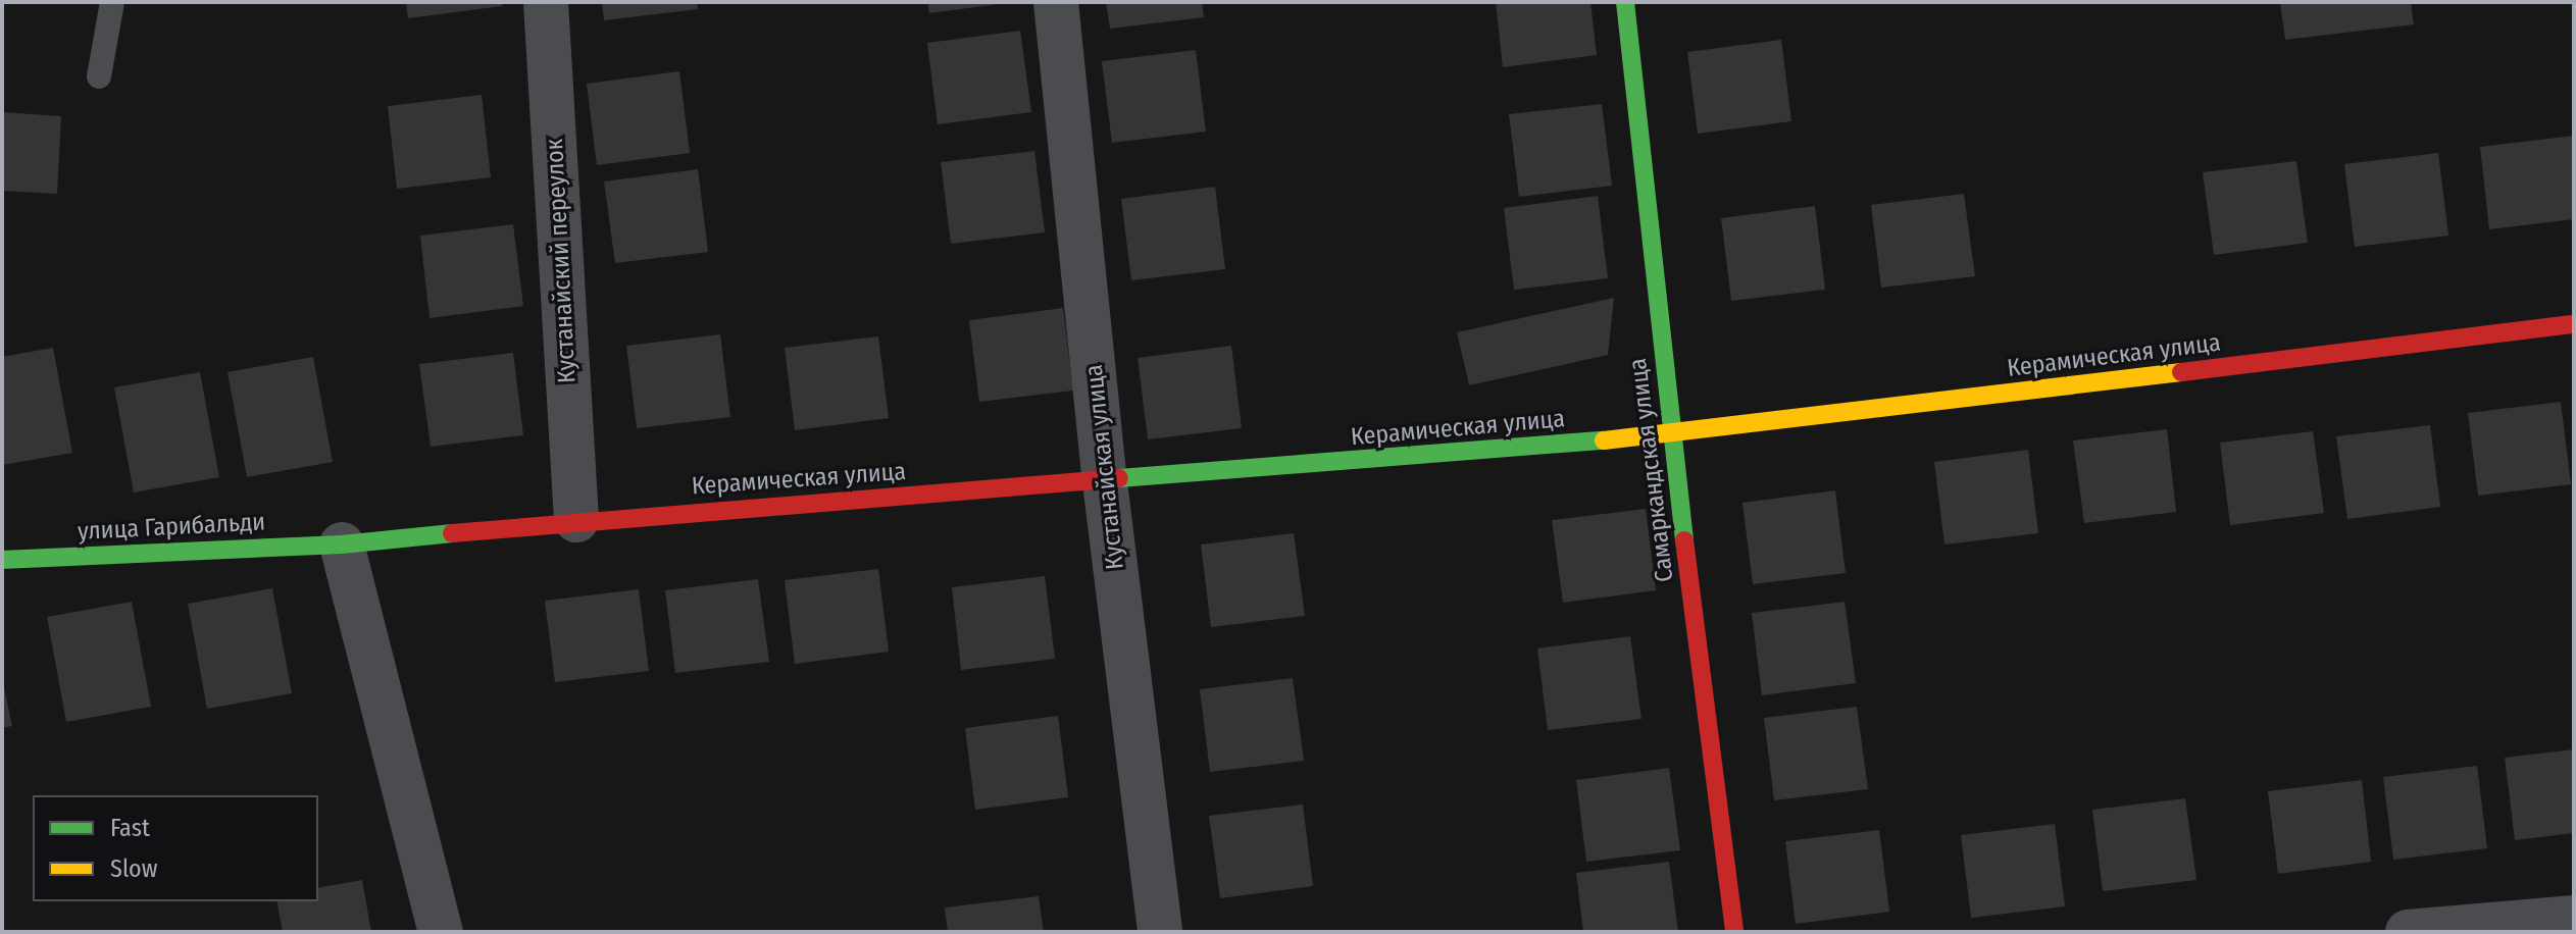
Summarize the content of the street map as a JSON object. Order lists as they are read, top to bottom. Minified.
{"streets":{"street":["Кустанайский переулок","Керамическая улица","Кустанайская улица","Самаркандская улица","улица Гарибальди"]},"crossings":[["Кустанайский переулок","Керамическая улица"],["Керамическая улица","Кустанайская улица"],["Керамическая улица","Самаркандская улица"],["Керамическая улица","улица Гарибальди"]],"legend":["Fast","Slow"]}
